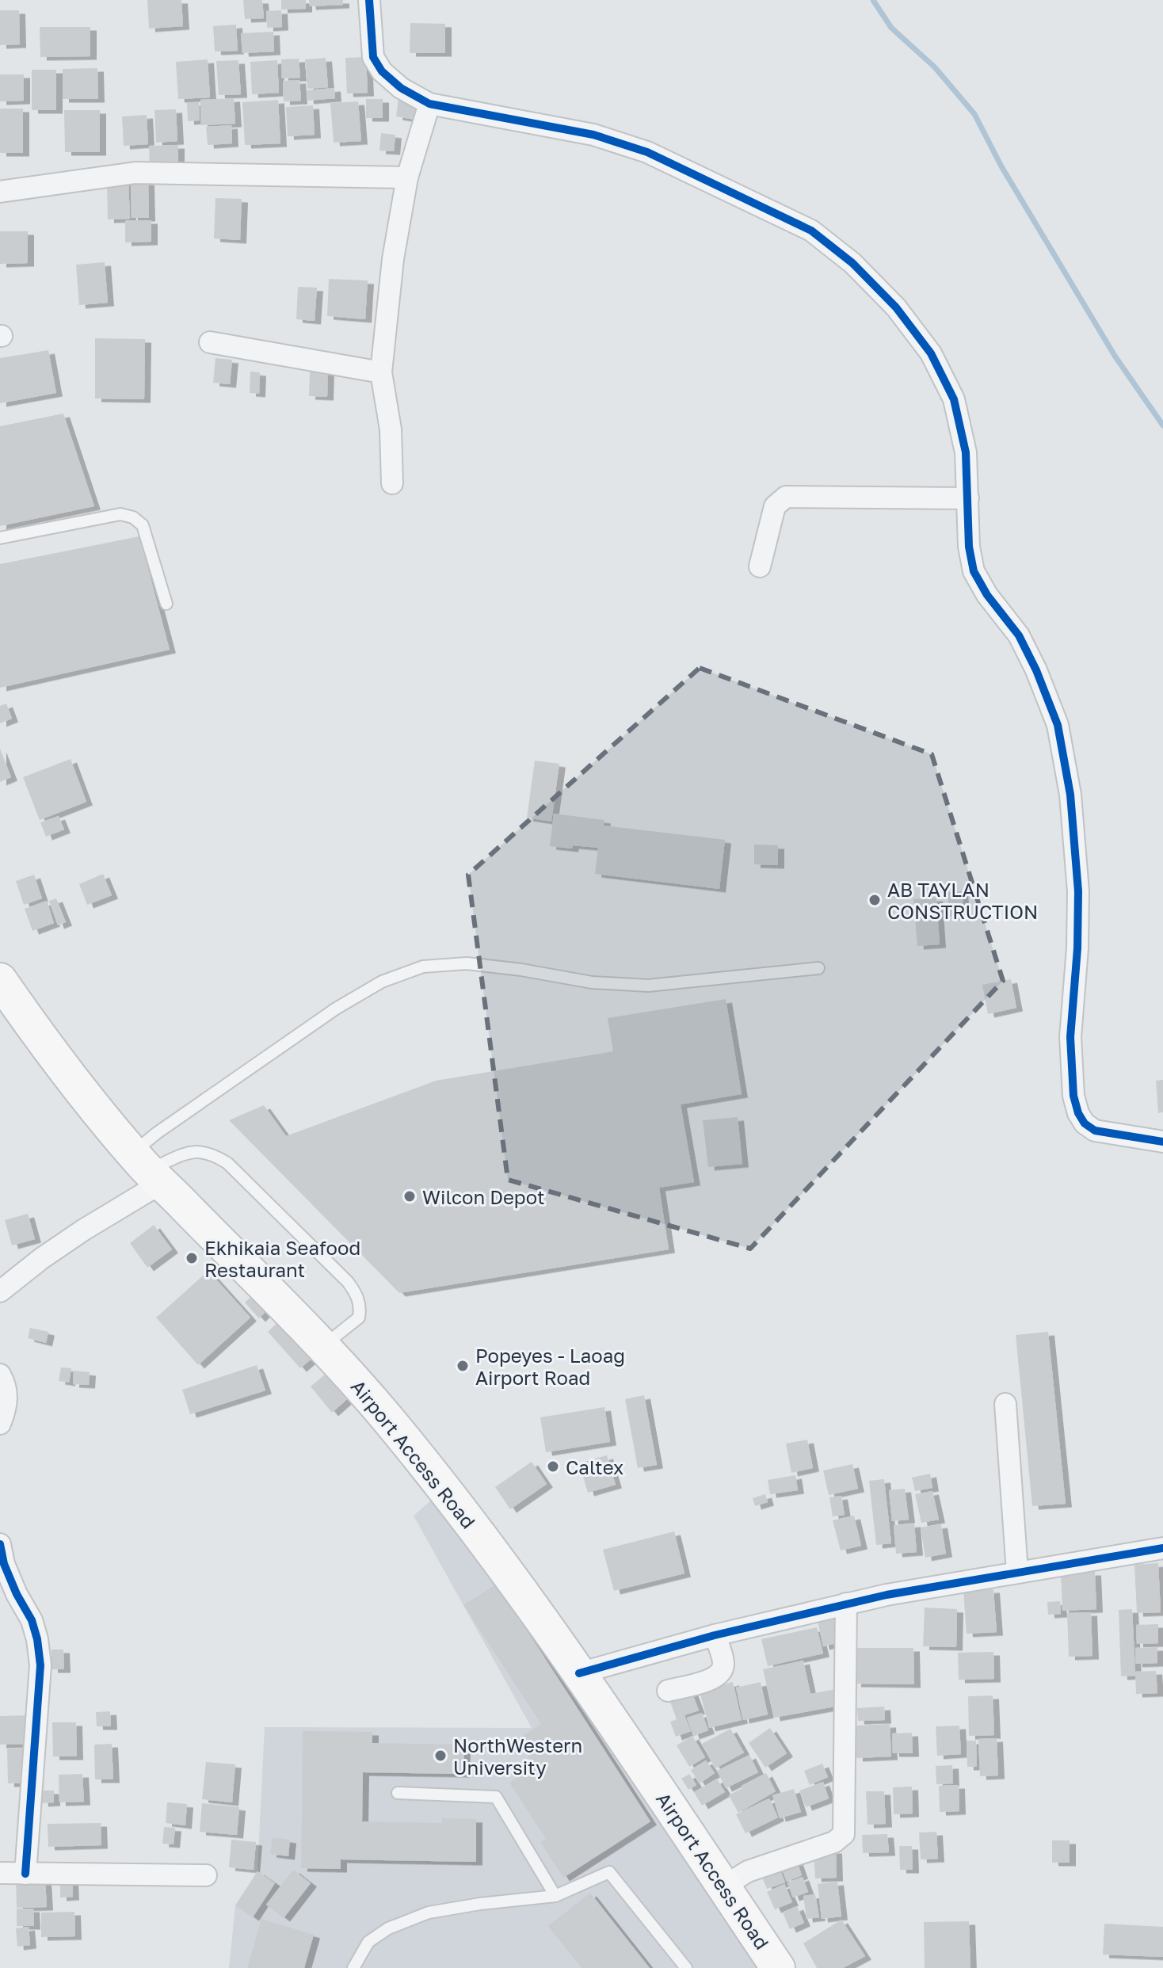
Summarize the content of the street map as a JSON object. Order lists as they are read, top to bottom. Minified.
{"streets":{"main road":["Airport Access Road"]},"places":["AB TAYLAN CONSTRUCTION","Wilcon Depot","Ekhikaia Seafood Restaurant","Popeyes - Laoag Airport Road","Caltex","NorthWestern University"]}
